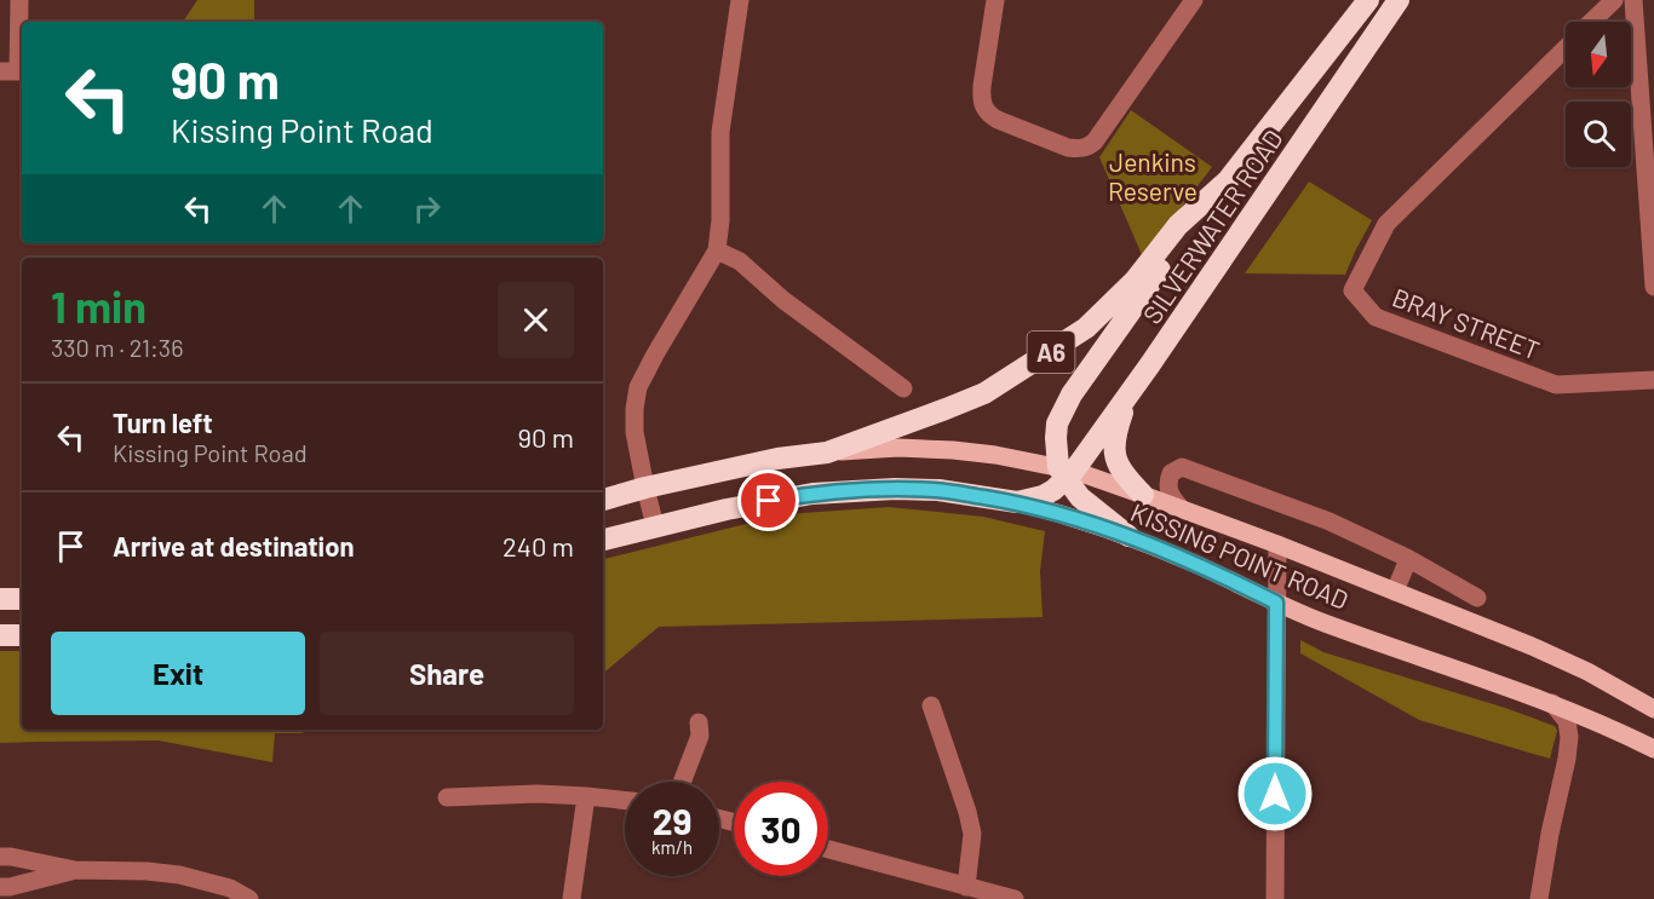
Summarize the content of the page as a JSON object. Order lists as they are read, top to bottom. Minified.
{"streets":{"highway":["SILVERWATER ROAD","A6","KISSING POINT ROAD"],"street":["BRAY STREET"]},"crossings":[["SILVERWATER ROAD","KISSING POINT ROAD"],["A6","KISSING POINT ROAD"]],"parks":["Jenkins Reserve"],"north":"bottom","page":{"turn":["90 m","Kissing Point Road"],"heading":["1 min","330 m · 21:36"],"list":[{"name":"Turn left","note":"Kissing Point Road","value":"90 m"},{"name":"Arrive at destination","value":"240 m"}],"buttons":["Exit","Share"],"speed":"29 km/h","limit":"30"}}
